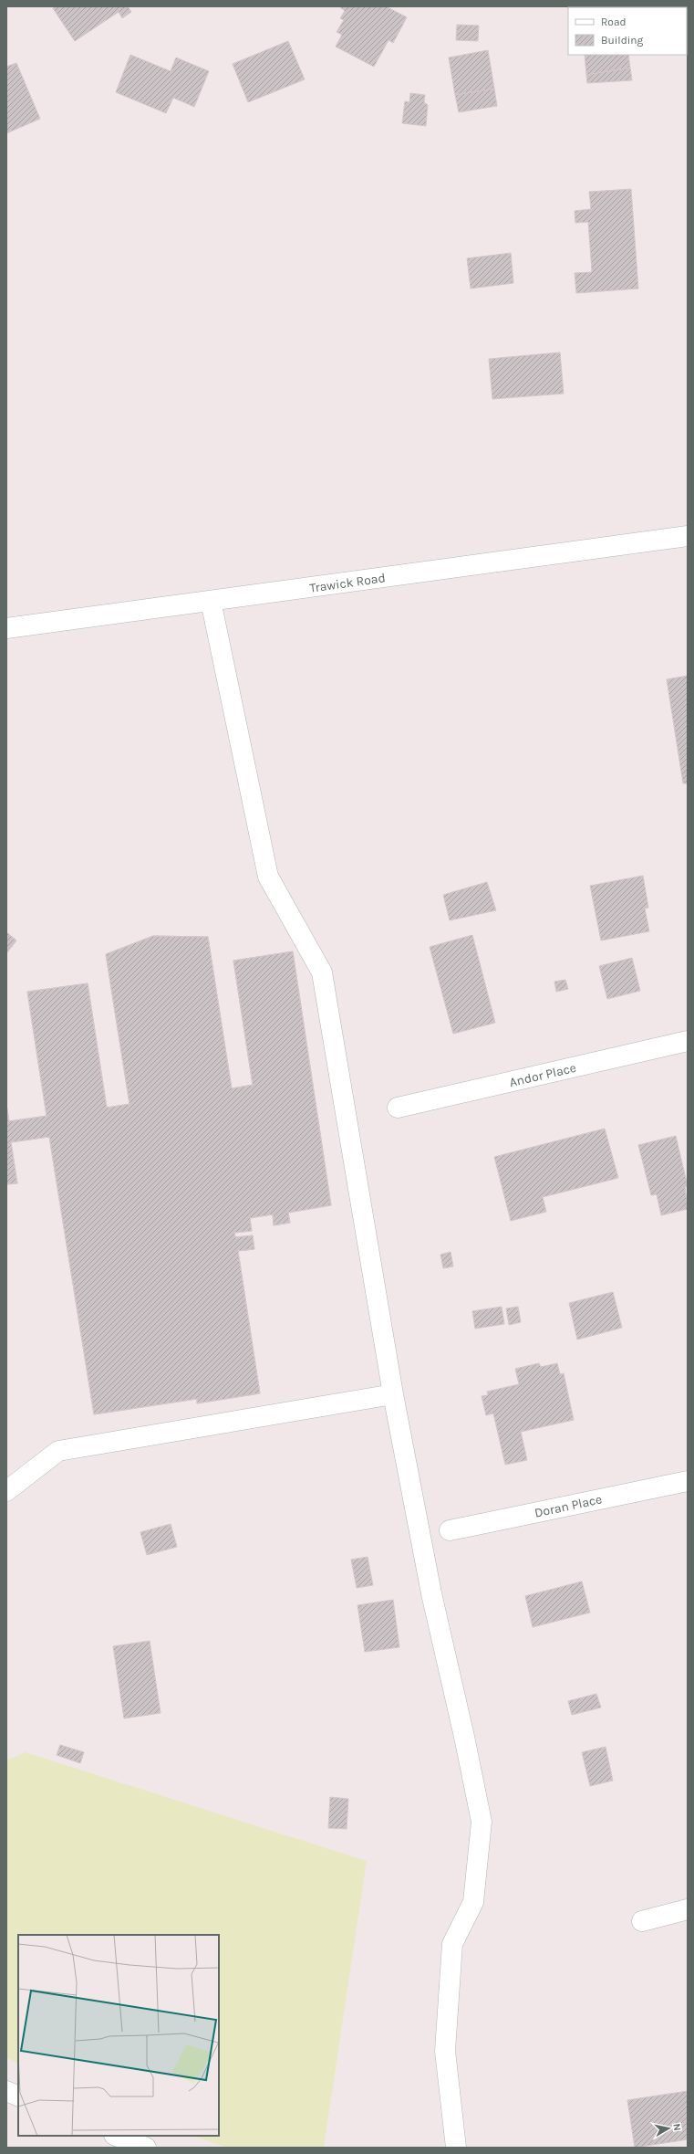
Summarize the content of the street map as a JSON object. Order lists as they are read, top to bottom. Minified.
{"streets":{"street":["Trawick Road","Andor Place","Doran Place"]},"legend":["Road","Building"],"north":"right"}
